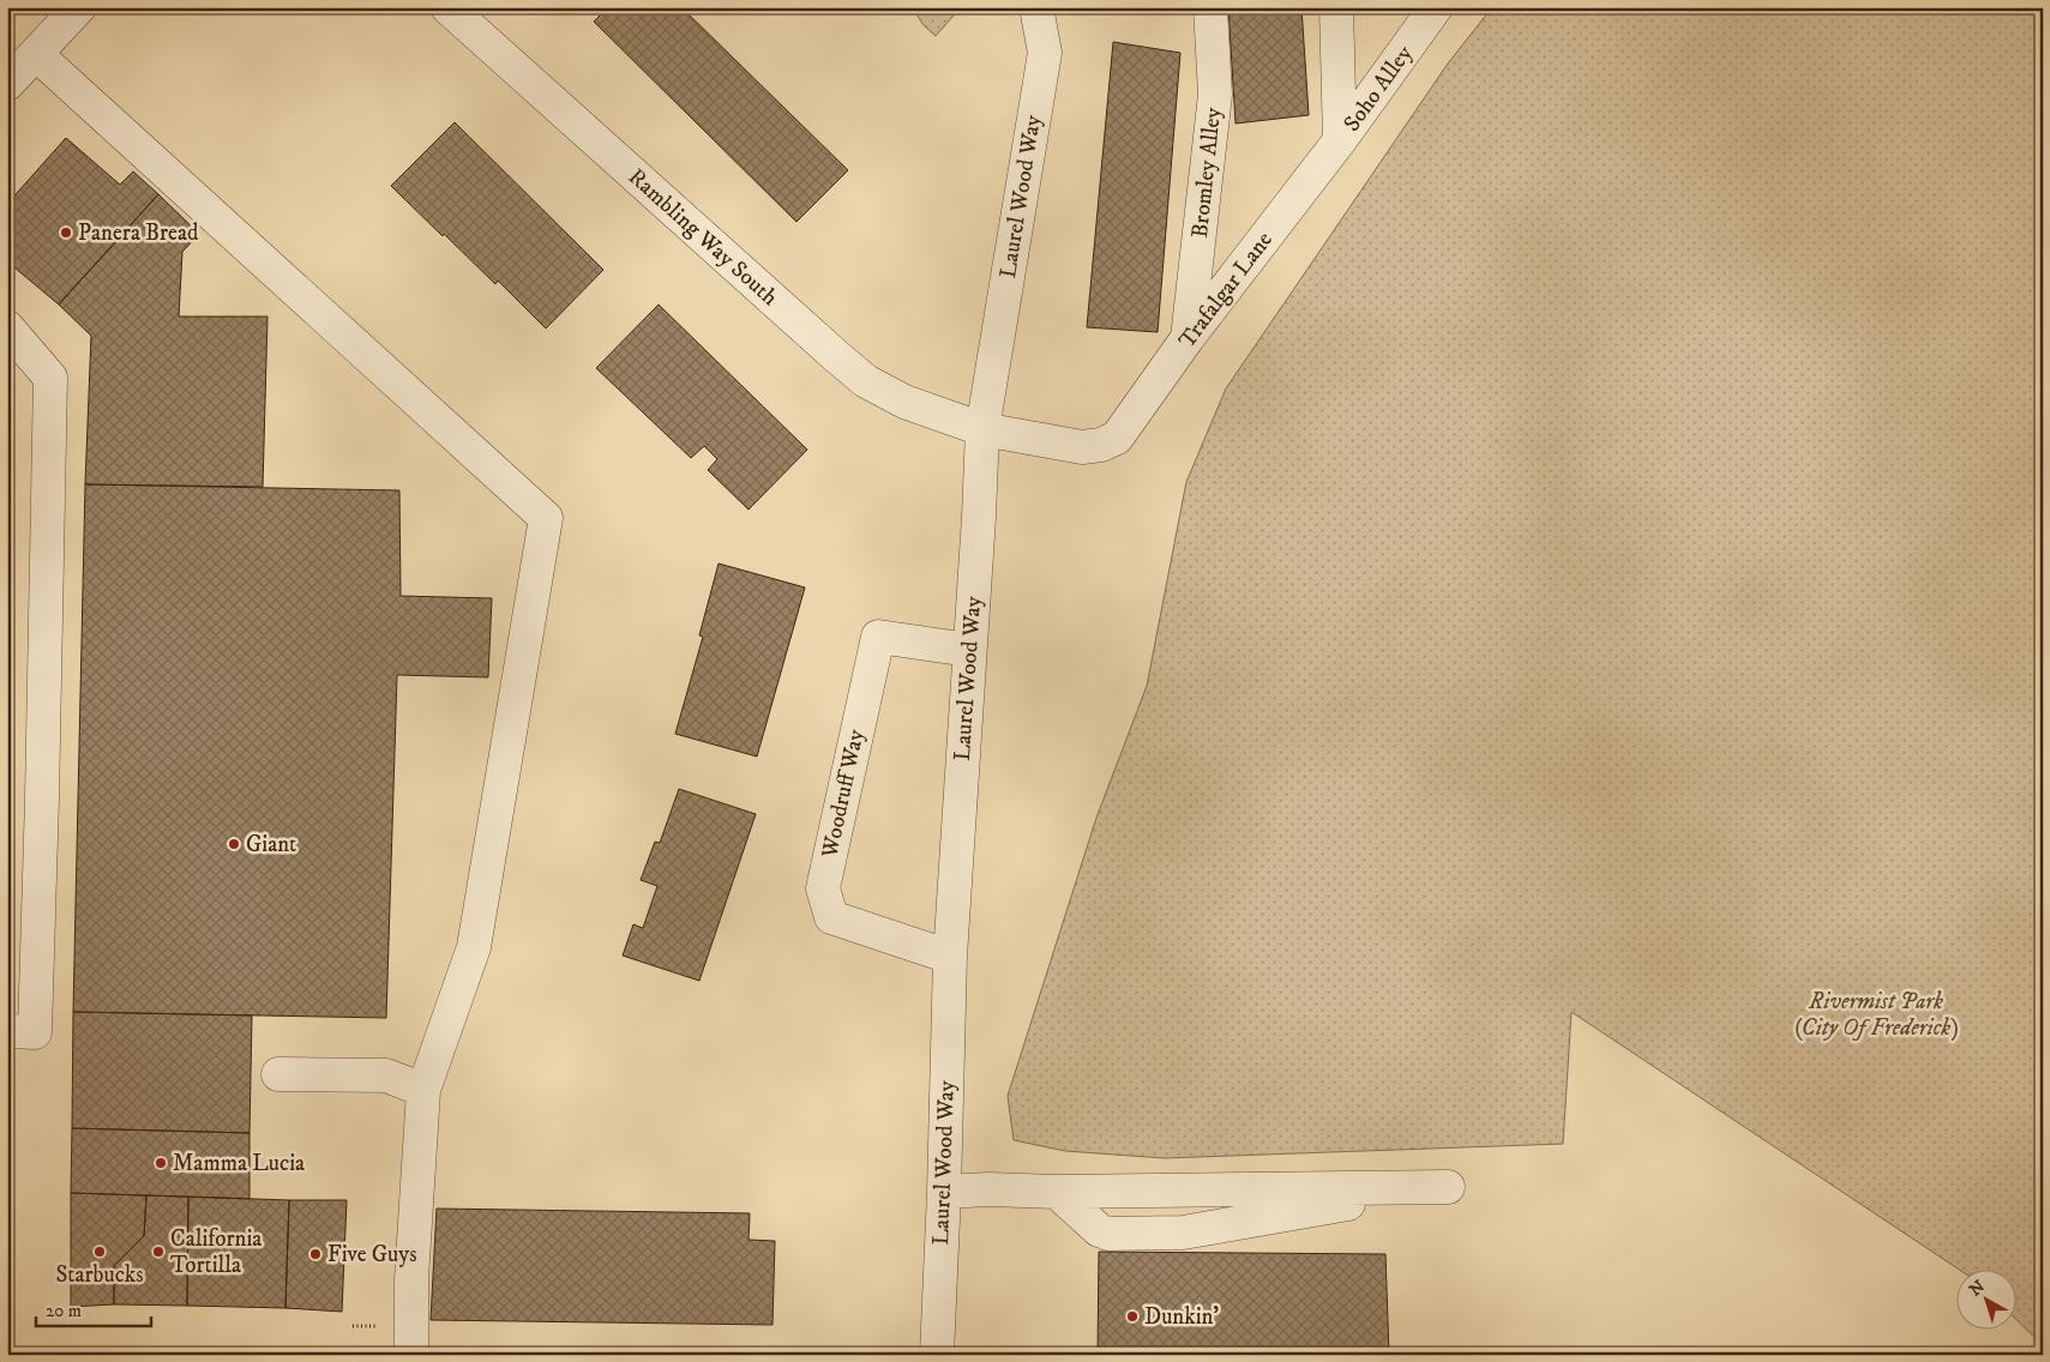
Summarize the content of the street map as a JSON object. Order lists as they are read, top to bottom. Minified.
{"streets":{"street":["Soho Alley","Bromley Alley","Laurel Wood Way","Rambling Way South","Trafalgar Lane","Woodruff Way"]},"crossings":[["Soho Alley","Trafalgar Lane"],["Bromley Alley","Trafalgar Lane"],["Laurel Wood Way","Rambling Way South"],["Laurel Wood Way","Trafalgar Lane"],["Laurel Wood Way","Woodruff Way"],["Rambling Way South","Trafalgar Lane"]],"parks":["Rivermist Park (City Of Frederick)"],"places":["Panera Bread","Giant","Mamma Lucia","Starbucks","California Tortilla","Five Guys","Dunkin'"],"scale_bar":"20 m","north":"top left"}
